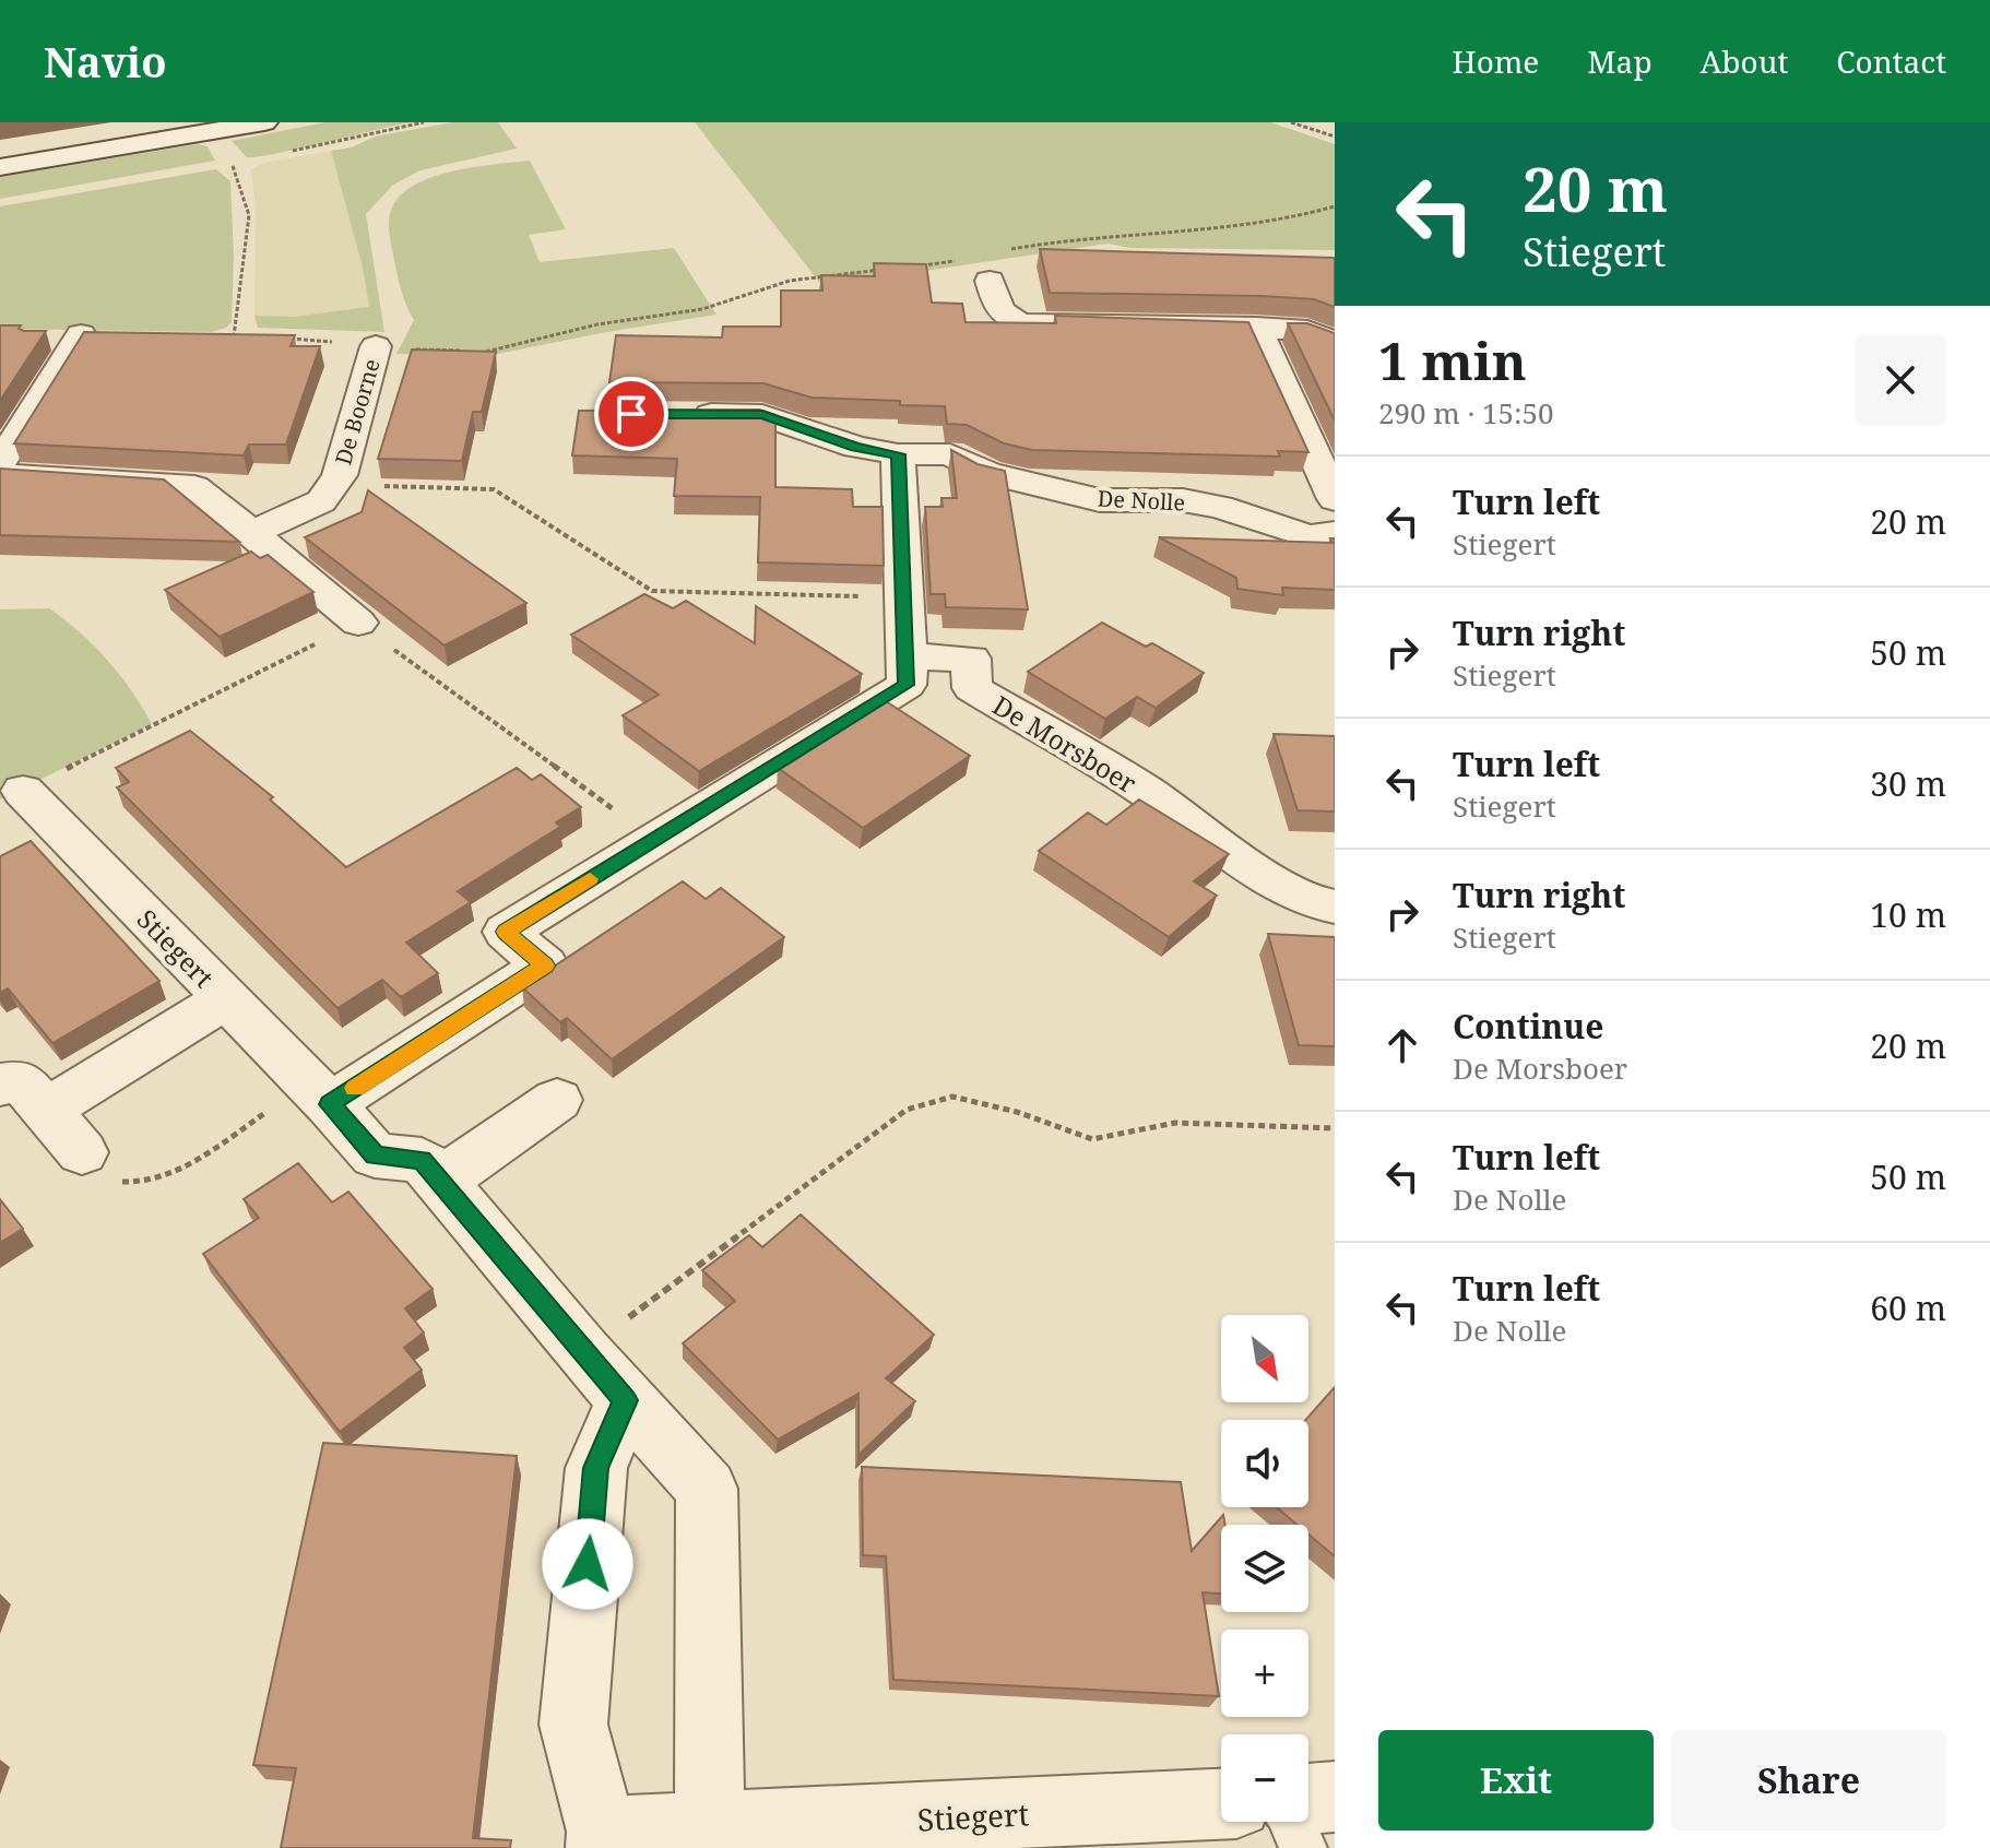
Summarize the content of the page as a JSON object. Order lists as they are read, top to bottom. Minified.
{"streets":{"street":["De Boorne","De Nolle","De Morsboer","Stiegert"]},"north":"bottom right","page":{"header":"Navio","nav":["Home","Map","About","Contact"],"turn":["20 m","Stiegert"],"heading":["1 min","290 m · 15:50"],"list":[{"name":"Turn left","note":"Stiegert","value":"20 m"},{"name":"Turn right","note":"Stiegert","value":"50 m"},{"name":"Turn left","note":"Stiegert","value":"30 m"},{"name":"Turn right","note":"Stiegert","value":"10 m"},{"name":"Continue","note":"De Morsboer","value":"20 m"},{"name":"Turn left","note":"De Nolle","value":"50 m"},{"name":"Turn left","note":"De Nolle","value":"60 m"}],"map_buttons":["+","−"],"buttons":["Exit","Share"]}}
